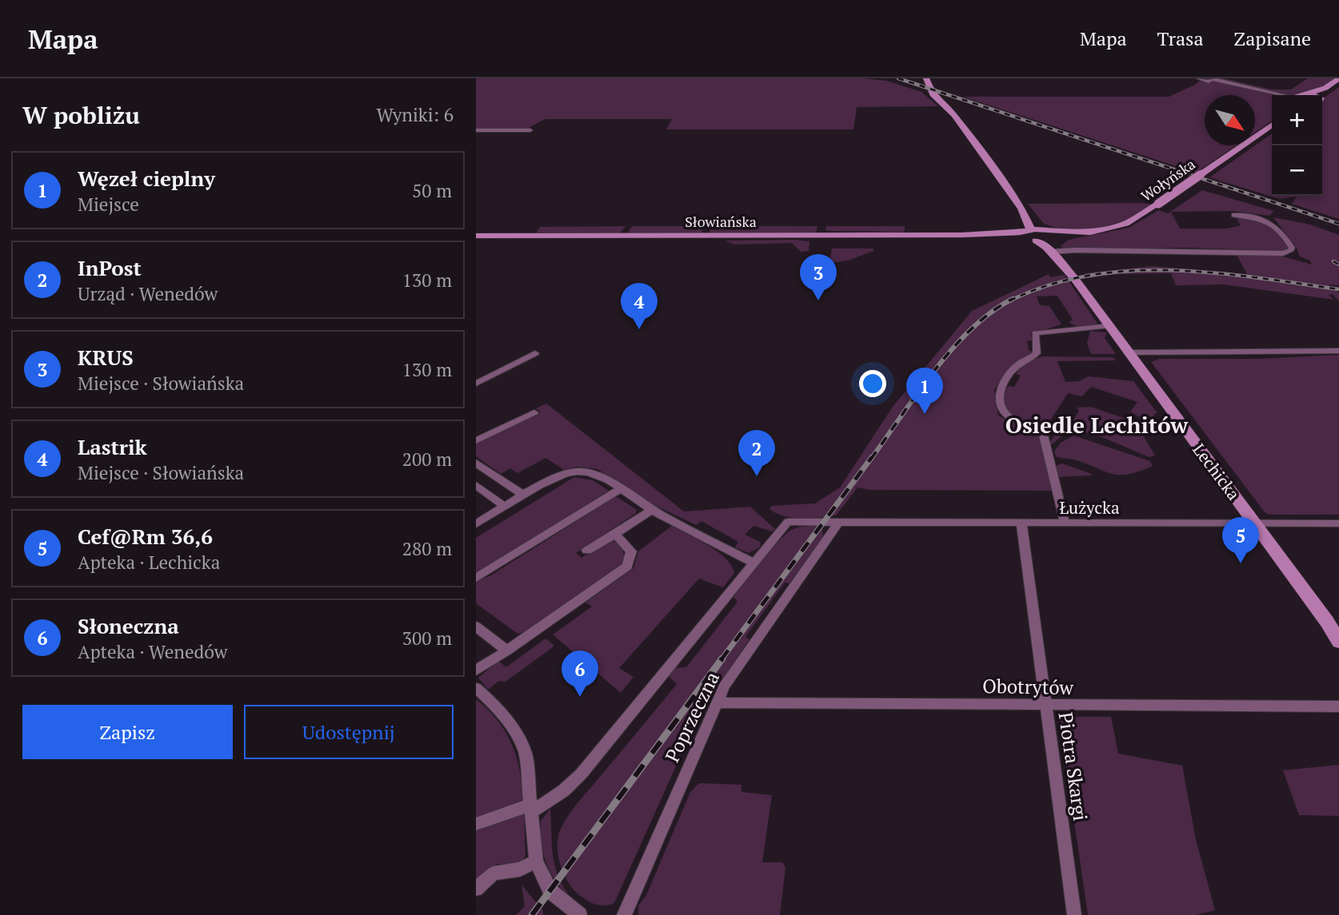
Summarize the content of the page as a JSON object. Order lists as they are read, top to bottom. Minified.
{"streets":{"main road":["Wołyńska","Słowiańska","Lechicka"],"street":["Łużycka","Obotrytów","Poprzeczna","Piotra Skargi"]},"crossings":[["Wołyńska","Słowiańska"],["Wołyńska","Lechicka"],["Słowiańska","Lechicka"],["Lechicka","Łużycka"],["Łużycka","Poprzeczna"],["Łużycka","Piotra Skargi"],["Obotrytów","Poprzeczna"],["Obotrytów","Piotra Skargi"]],"districts":["Osiedle Lechitów"],"north":"bottom right","page":{"header":"Mapa","nav":["Mapa","Trasa","Zapisane"],"heading":["W pobliżu","Wyniki: 6"],"map_buttons":["+","−"],"list":[{"mark":"1","name":"Węzeł cieplny","note":"Miejsce","value":"50 m"},{"mark":"2","name":"InPost","note":"Urząd · Wenedów","value":"130 m"},{"mark":"3","name":"KRUS","note":"Miejsce · Słowiańska","value":"130 m"},{"mark":"4","name":"Lastrik","note":"Miejsce · Słowiańska","value":"200 m"},{"mark":"5","name":"Cef@Rm 36,6","note":"Apteka · Lechicka","value":"280 m"},{"mark":"6","name":"Słoneczna","note":"Apteka · Wenedów","value":"300 m"}],"pins":["3","4","1","2","5","6"],"buttons":["Zapisz","Udostępnij"]}}
